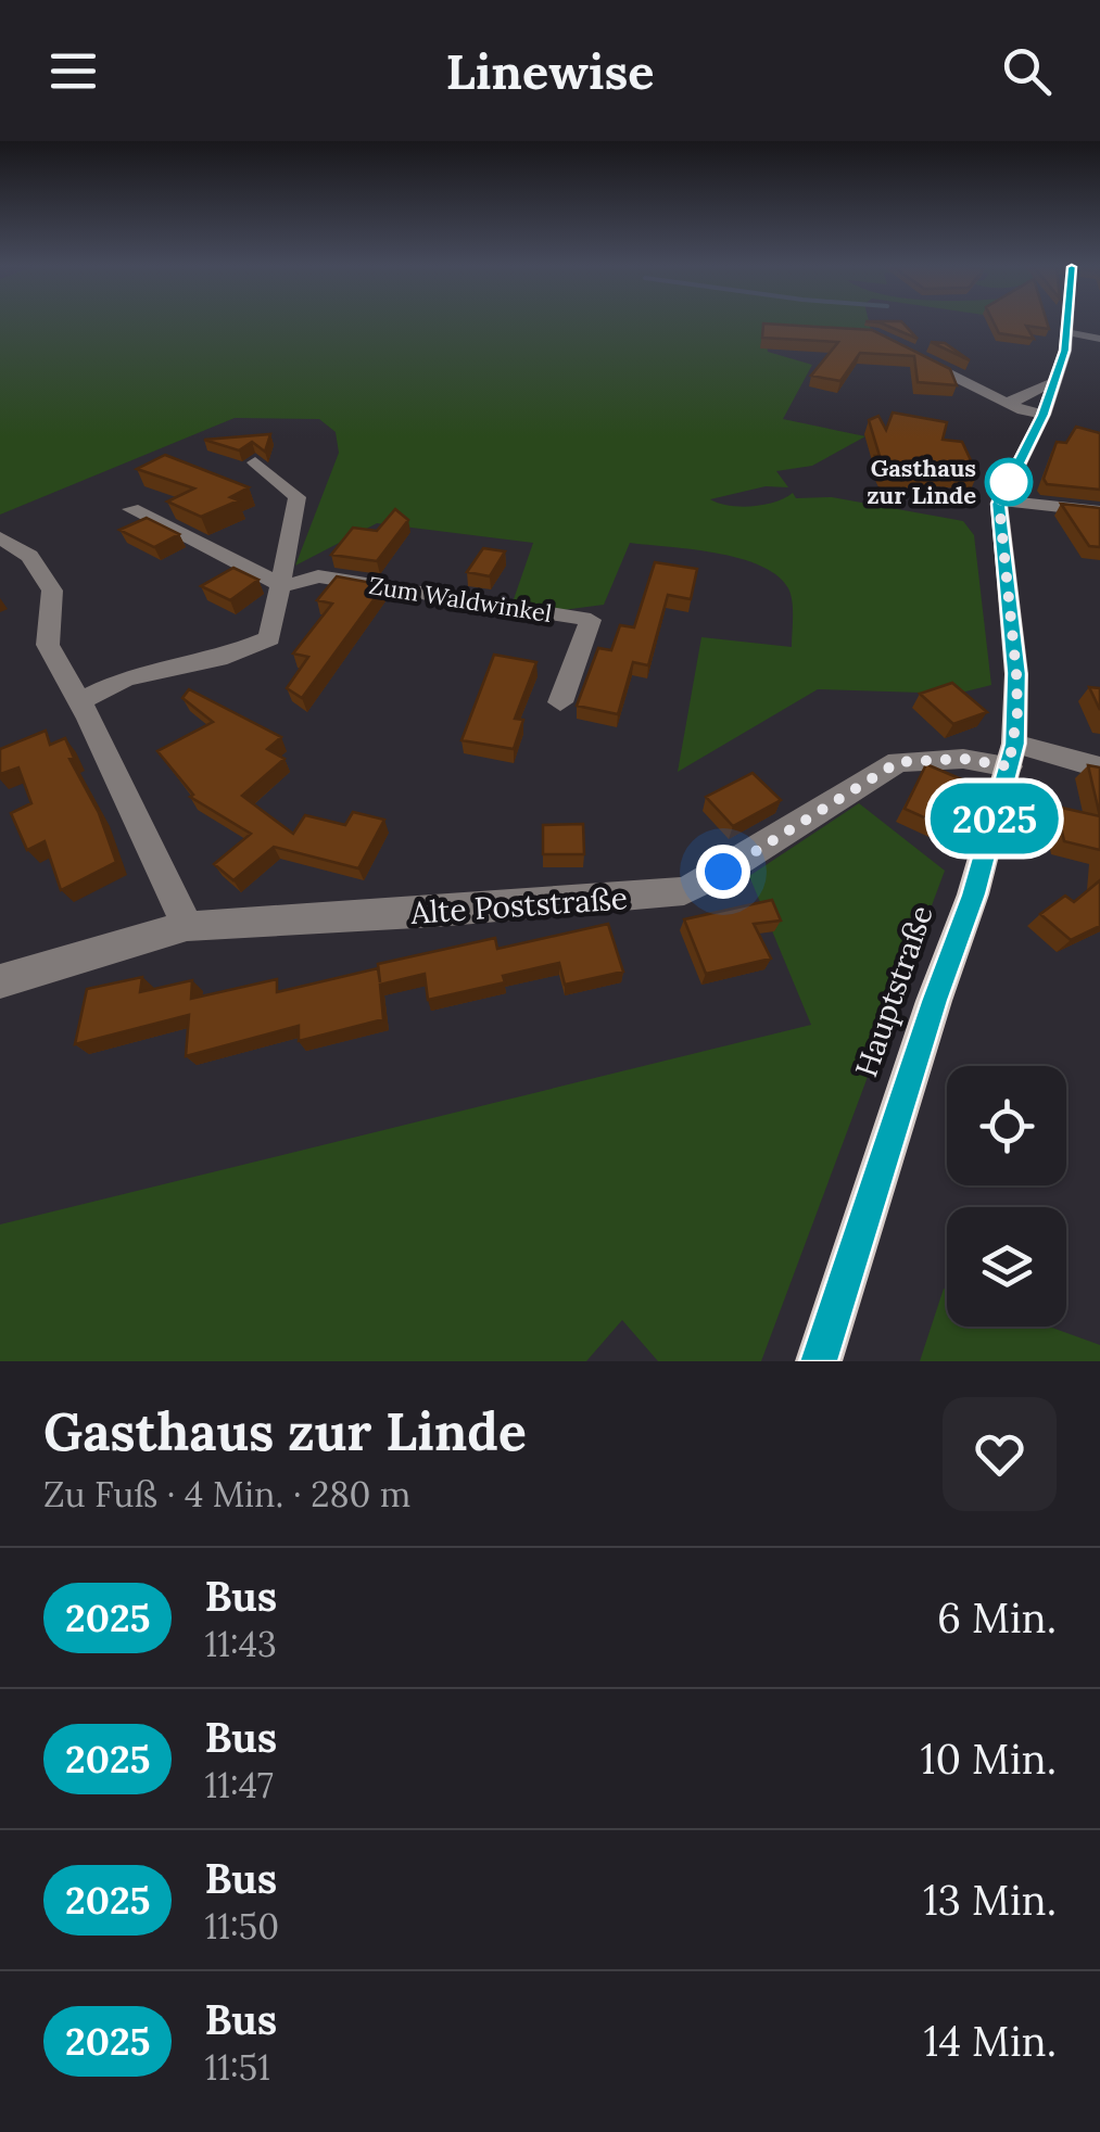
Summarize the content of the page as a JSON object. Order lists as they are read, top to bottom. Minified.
{"streets":{"main road":["Hauptstraße"],"street":["Zum Waldwinkel","Alte Poststraße"]},"crossings":[["Alte Poststraße","Hauptstraße"]],"places":["Gasthaus zur Linde"],"lines":["bus line 2025"],"page":{"header":"Linewise","on_map":"2025","heading":["Gasthaus zur Linde","Zu Fuß · 4 Min. · 280 m"],"list":[{"mark":"2025","name":"Bus","note":"11:43","value":"6 Min."},{"mark":"2025","name":"Bus","note":"11:47","value":"10 Min."},{"mark":"2025","name":"Bus","note":"11:50","value":"13 Min."},{"mark":"2025","name":"Bus","note":"11:51","value":"14 Min."}]}}
